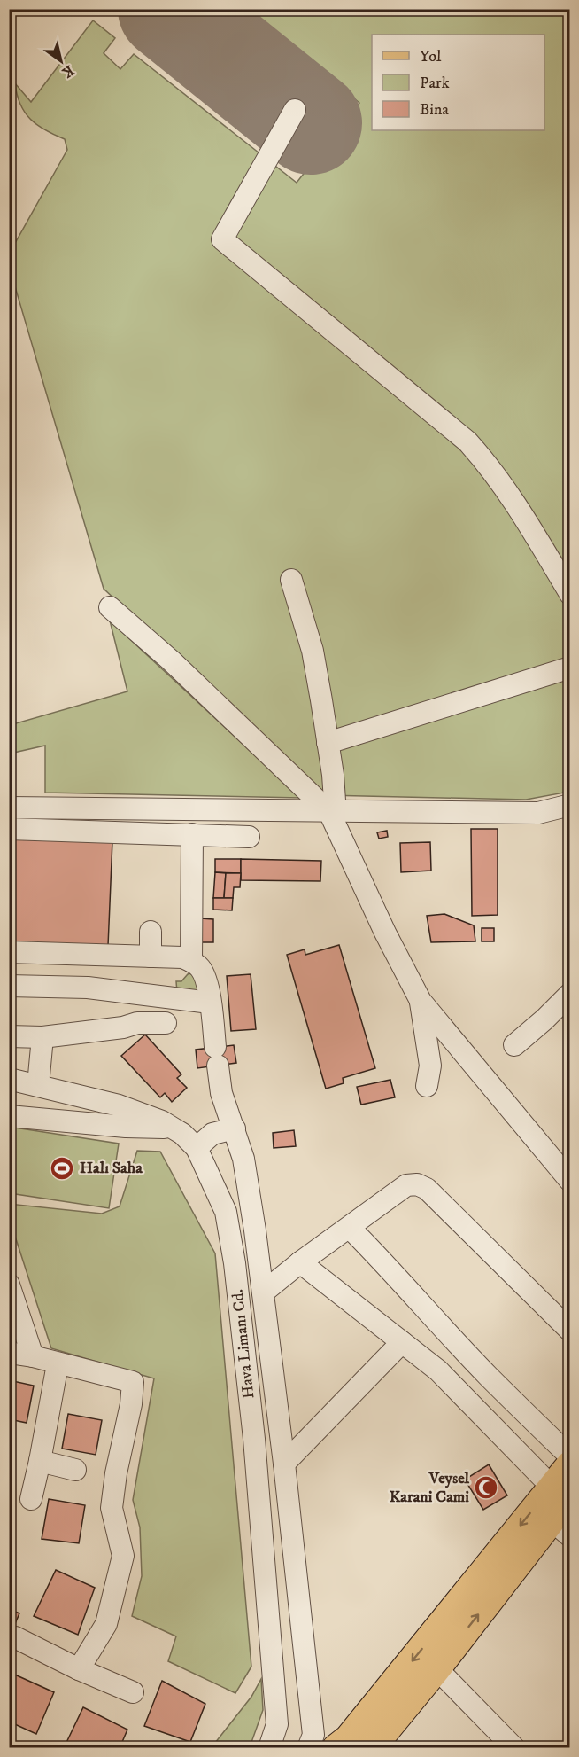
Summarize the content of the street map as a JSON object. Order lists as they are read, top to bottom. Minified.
{"streets":{"street":["Hava Limanı Cd."]},"places":{"sports":["Halı Saha"],"mosque":["Veysel Karani Cami"]},"legend":["Yol","Park","Bina"],"north":"bottom right"}
